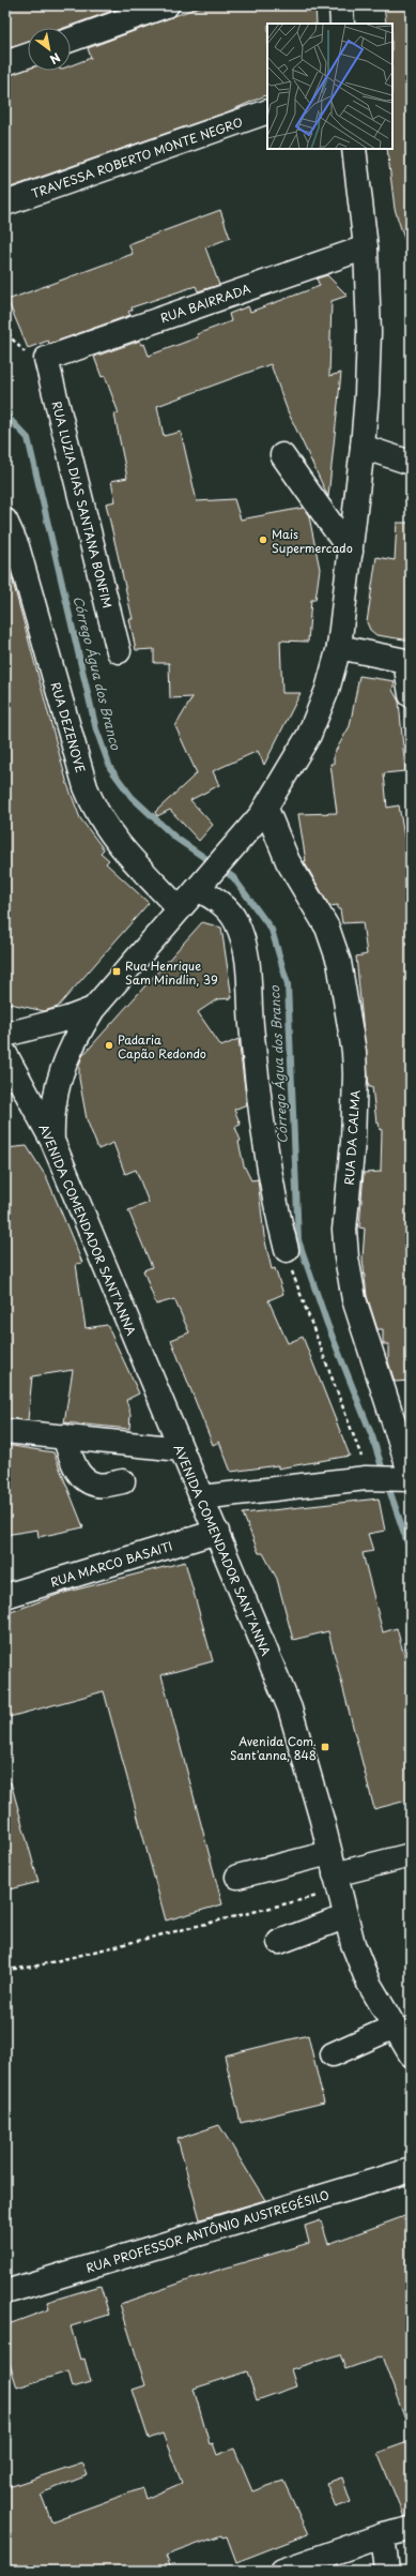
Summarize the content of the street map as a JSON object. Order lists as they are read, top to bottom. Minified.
{"streets":{"street":["TRAVESSA ROBERTO MONTE NEGRO","RUA BAIRRADA","RUA LUZIA DIAS SANTANA BONFIM","RUA DEZENOVE","RUA DA CALMA","AVENIDA COMENDADOR SANT'ANNA","RUA MARCO BASAITI","RUA PROFESSOR ANTÔNIO AUSTREGÉSILO"]},"crossings":[["RUA BAIRRADA","RUA LUZIA DIAS SANTANA BONFIM"],["AVENIDA COMENDADOR SANT'ANNA","RUA MARCO BASAITI"]],"water":["Córrego Água dos Branco"],"places":{"other":["Mais Supermercado","Padaria Capão Redondo"],"transit":["Rua Henrique Sam Mindlin, 39","Avenida Com. Sant'anna, 848"]},"north":"bottom right"}
